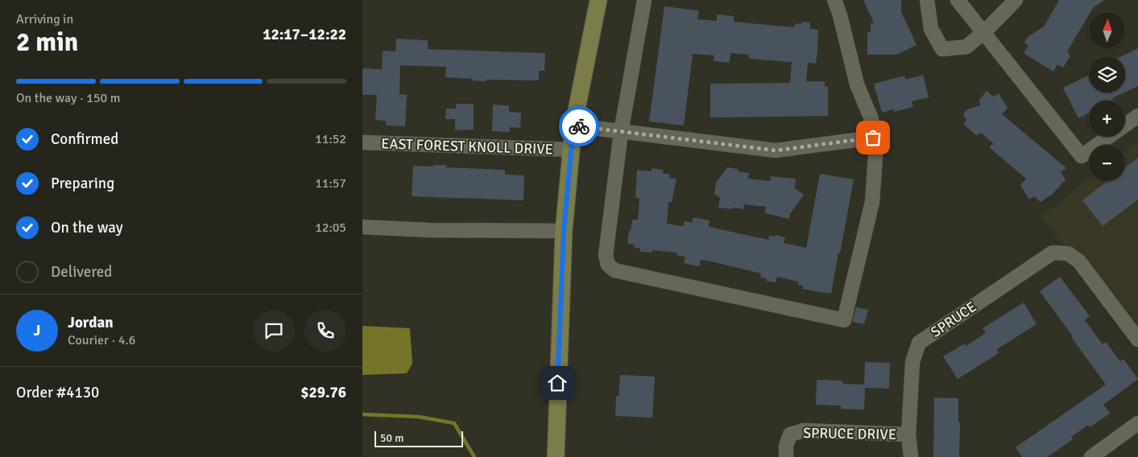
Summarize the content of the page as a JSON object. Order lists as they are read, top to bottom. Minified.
{"streets":{"street":["EAST FOREST KNOLL DRIVE","SPRUCE","SPRUCE DRIVE"]},"crossings":[["SPRUCE","SPRUCE DRIVE"]],"scale_bar":"50 m","north":"top","page":{"heading":["2 min","Arriving in","12:17–12:22"],"panel":["Jordan","Courier · 4.6","Order #4130","$29.76"],"map_buttons":["+","−"],"bar":"On the way · 150 m","list":[["Confirmed","11:52"],["Preparing","11:57"],["On the way","12:05"],"Delivered"],"round":"J","scale":"50 m"}}
